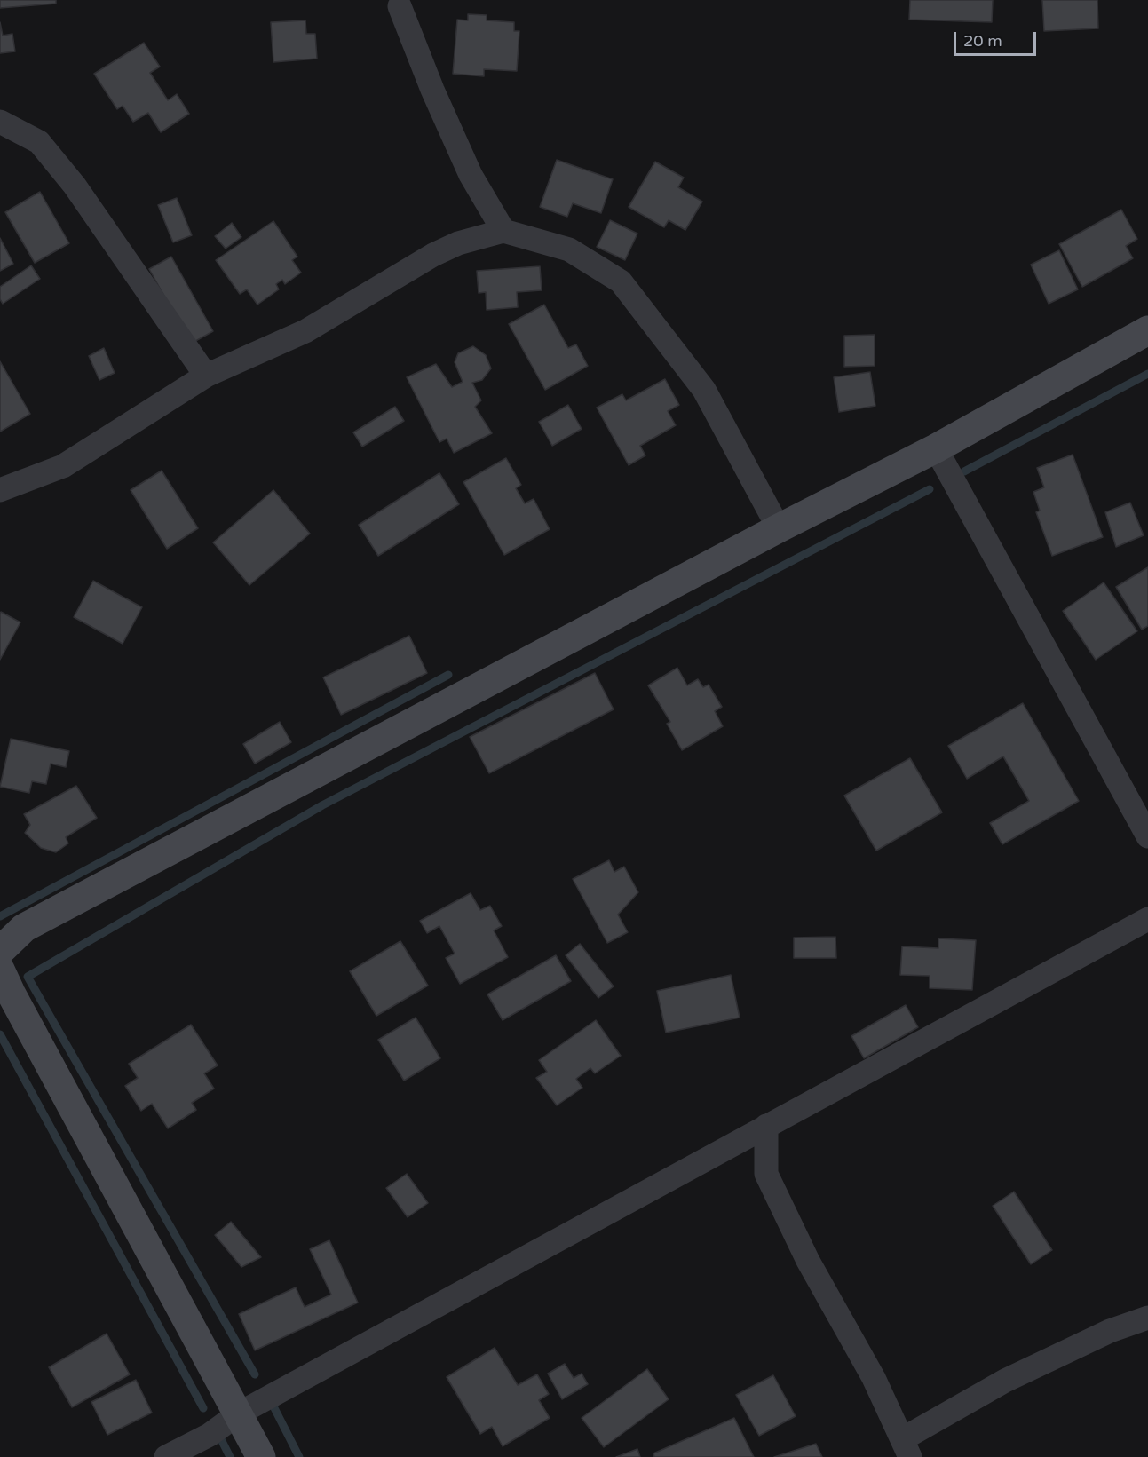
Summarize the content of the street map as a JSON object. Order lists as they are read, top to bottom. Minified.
{"scale_bar":"20 m"}
